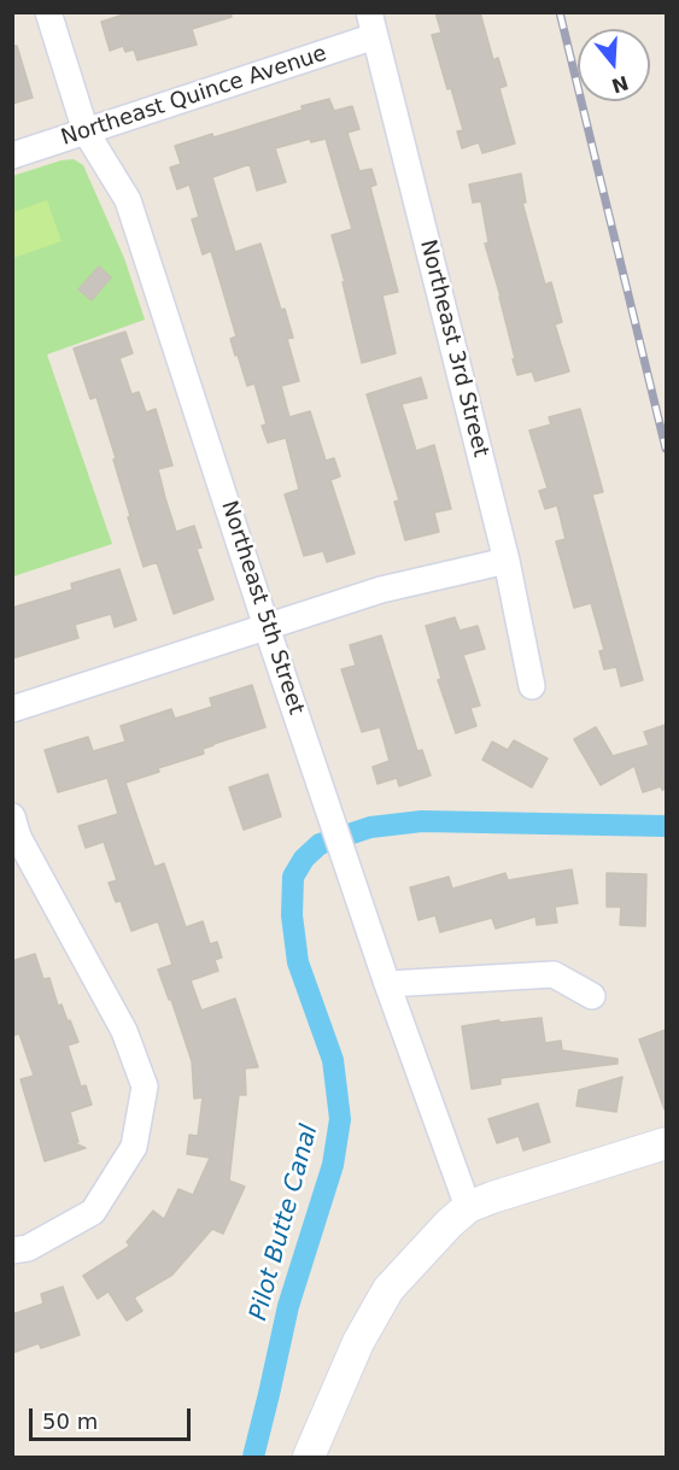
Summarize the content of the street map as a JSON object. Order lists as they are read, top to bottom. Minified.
{"streets":{"street":["Northeast Quince Avenue","Northeast 3rd Street","Northeast 5th Street"]},"crossings":[["Northeast Quince Avenue","Northeast 3rd Street"],["Northeast Quince Avenue","Northeast 5th Street"]],"water":["Pilot Butte Canal"],"scale_bar":"50 m","north":"bottom"}
